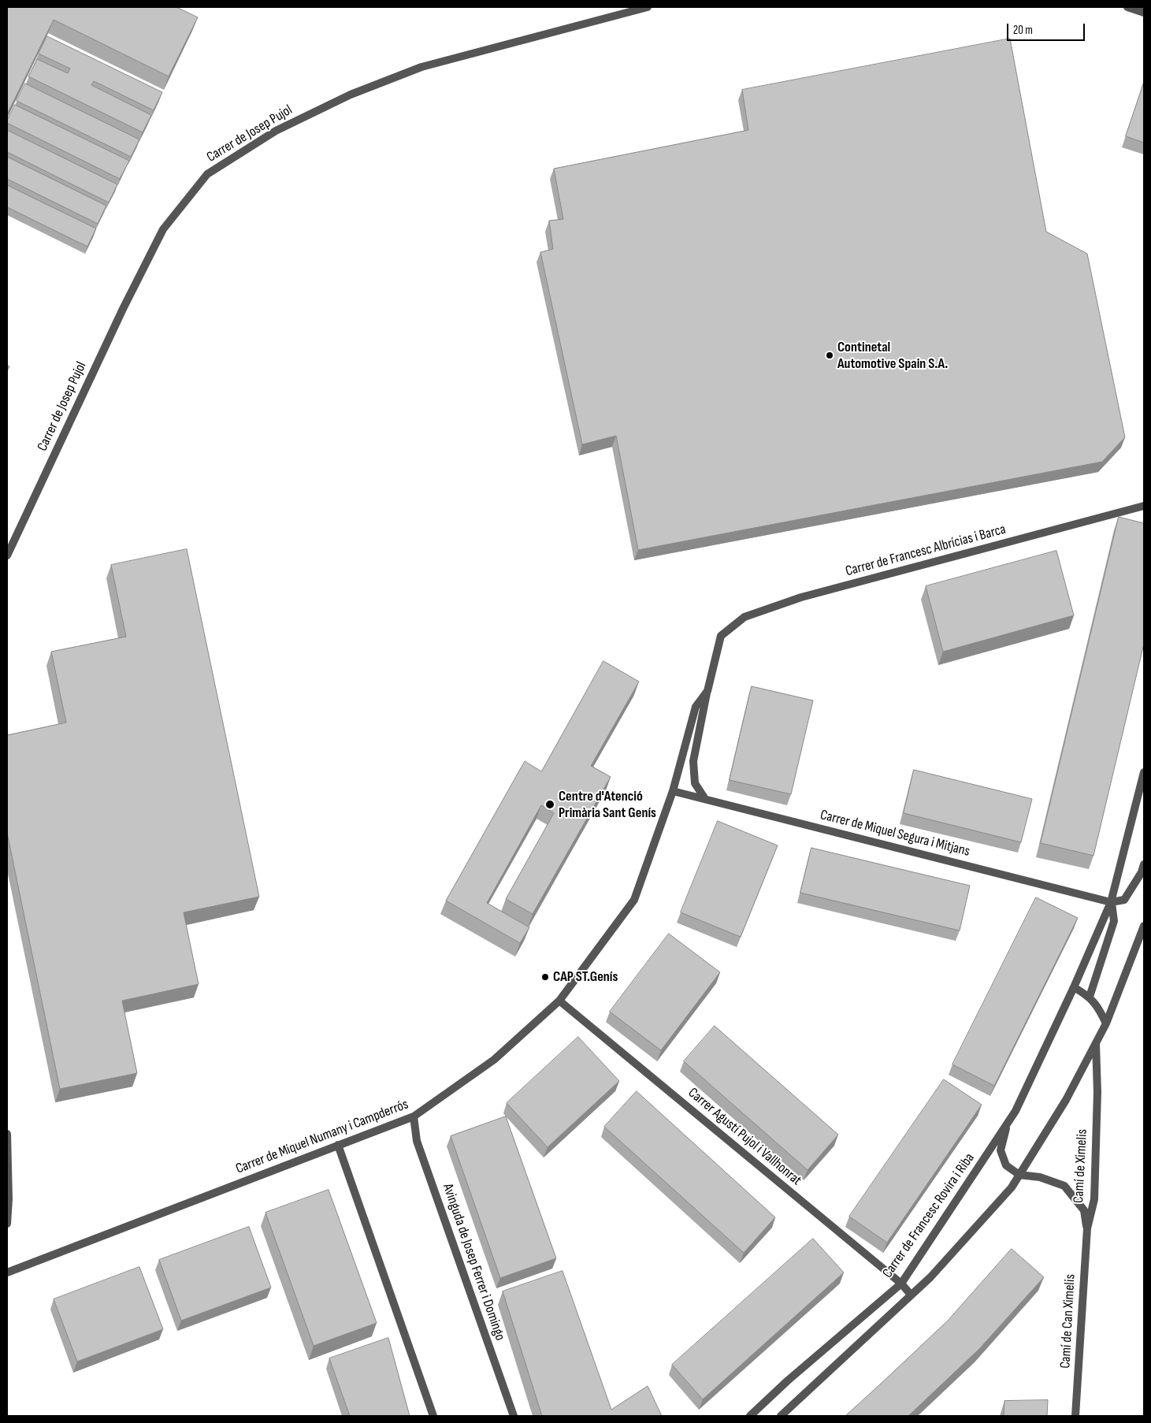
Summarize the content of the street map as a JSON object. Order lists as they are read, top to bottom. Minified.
{"streets":{"street":["Carrer de Josep Pujol","Carrer de Francesc Albrícias i Barca","Carrer de Miquel Segura i Mitjans","Carrer de Miquel Numany i Campderrós","Carrer Agustí Pujol i Vallhonrat","Camí de Ximelis","Carrer de Francesc Rovira i Riba","Avinguda de Josep Ferrer i Domingo","Camí de Can Ximelis"]},"crossings":[["Carrer de Francesc Albrícias i Barca","Carrer de Miquel Numany i Campderrós"],["Carrer de Miquel Segura i Mitjans","Carrer de Miquel Numany i Campderrós"],["Carrer de Miquel Segura i Mitjans","Carrer de Francesc Rovira i Riba"],["Carrer de Miquel Numany i Campderrós","Carrer Agustí Pujol i Vallhonrat"],["Carrer de Miquel Numany i Campderrós","Avinguda de Josep Ferrer i Domingo"],["Carrer Agustí Pujol i Vallhonrat","Carrer de Francesc Rovira i Riba"],["Camí de Ximelis","Camí de Can Ximelis"]],"places":["Continetal Automotive Spain S.A.","Centre d'Atenció Primària Sant Genís","CAP ST.Genís"],"scale_bar":"20 m"}
